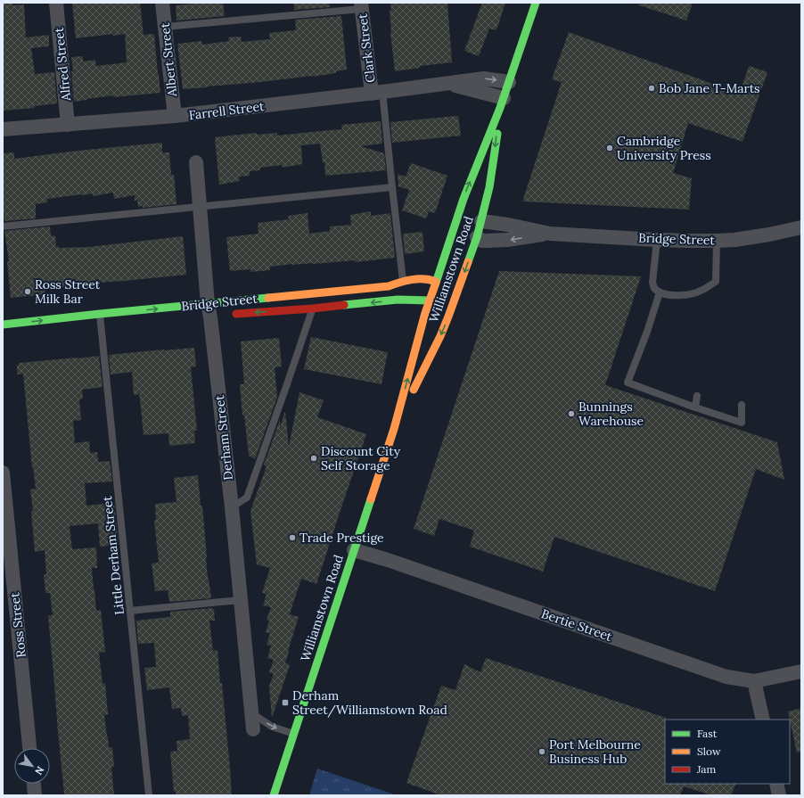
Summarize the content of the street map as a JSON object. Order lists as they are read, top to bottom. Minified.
{"streets":{"main road":["Bridge Street","Williamstown Road"],"street":["Clark Street","Albert Street","Alfred Street","Farrell Street","Derham Street","Ross Street","Bertie Street"],"lane":["Little Derham Street"]},"crossings":[["Clark Street","Farrell Street"],["Albert Street","Farrell Street"],["Alfred Street","Farrell Street"],["Farrell Street","Williamstown Road"],["Bridge Street","Williamstown Road"],["Bridge Street","Derham Street"],["Bridge Street","Little Derham Street"],["Williamstown Road","Bertie Street"]],"places":{"other":["Bob Jane T-Marts","Cambridge University Press","Ross Street Milk Bar","Bunnings Warehouse","Discount City Self Storage","Trade Prestige","Port Melbourne Business Hub"],"transit":["Derham Street/Williamstown Road"]},"legend":["Fast","Slow","Jam"],"north":"bottom right"}
